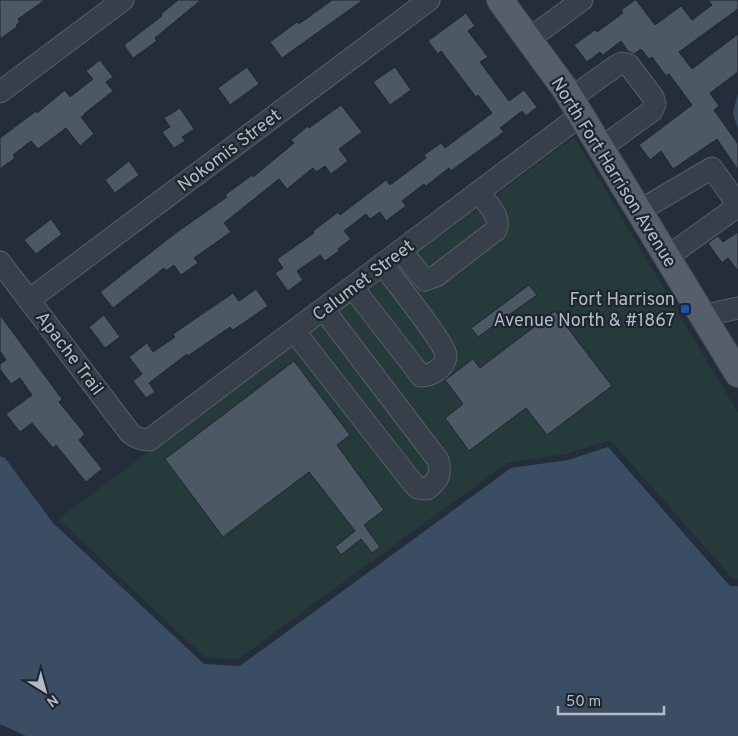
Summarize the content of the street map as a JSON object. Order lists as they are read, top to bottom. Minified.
{"streets":{"main road":["North Fort Harrison Avenue"],"street":["Nokomis Street","Calumet Street","Apache Trail"]},"crossings":[["Nokomis Street","Apache Trail"],["North Fort Harrison Avenue","Calumet Street"],["Calumet Street","Apache Trail"]],"places":{"transit":["Fort Harrison Avenue North & #1867"]},"scale_bar":"50 m","north":"bottom right"}
